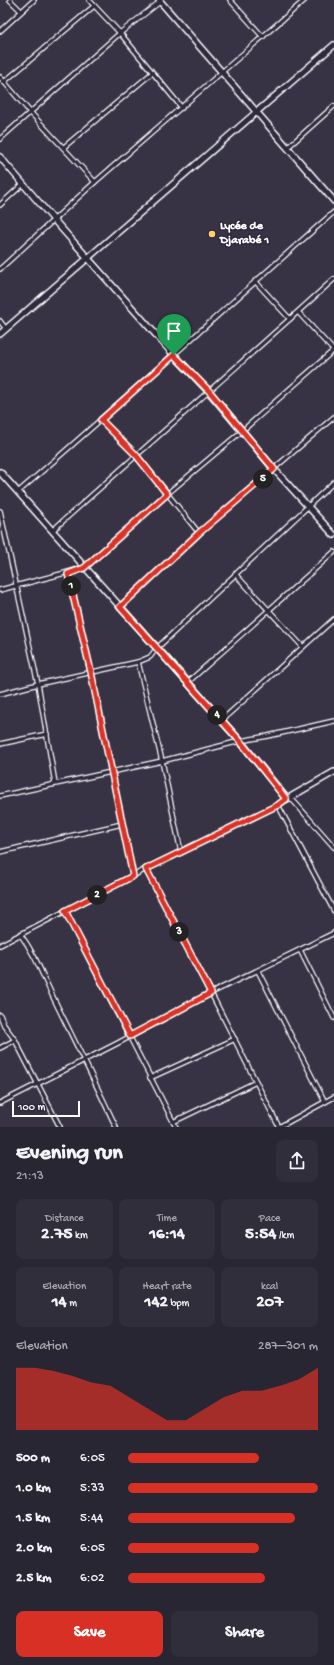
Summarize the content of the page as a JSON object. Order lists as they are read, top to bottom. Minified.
{"places":["Lycée de Djarabé 1"],"scale_bar":"100 m","page":{"pins":["5","1","4","2","3"],"scale":"100 m","heading":["Evening run","21:13"],"stats":[["Distance","2.75 km"],["Time","16:14"],["Pace","5:54 /km"],["Elevation","14 m"],["Heart rate","142 bpm"],["kcal","207"]],"chart":["Elevation","287–301 m"],"list":[{"name":"500 m","note":"6:05"},{"name":"1.0 km","note":"5:33"},{"name":"1.5 km","note":"5:44"},{"name":"2.0 km","note":"6:05"},{"name":"2.5 km","note":"6:02"}],"buttons":["Save","Share"]}}
